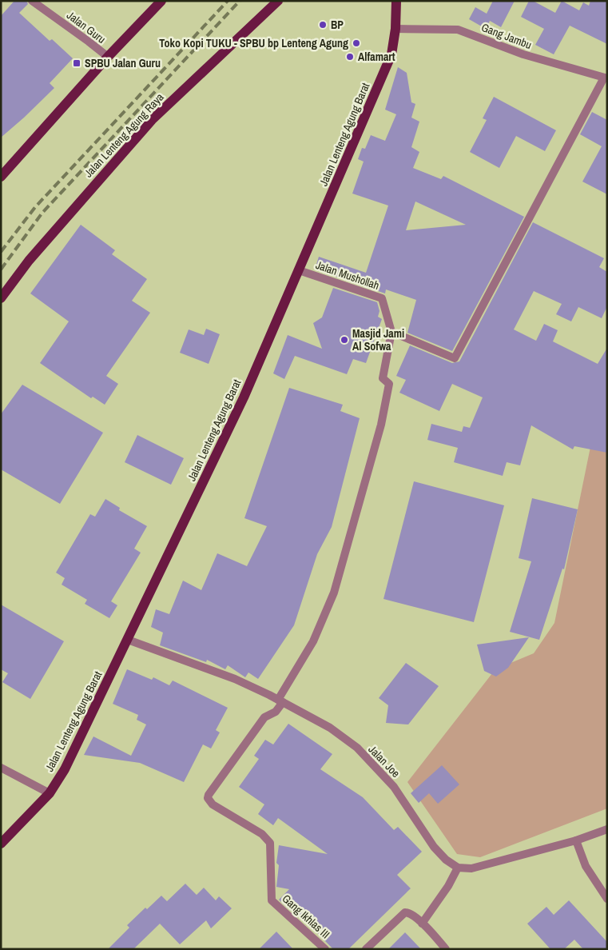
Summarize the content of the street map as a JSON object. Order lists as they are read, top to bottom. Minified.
{"streets":{"main road":["Jalan Lenteng Agung Barat","Jalan Lenteng Agung Raya"],"street":["Jalan Guru","Gang Jambu","Jalan Mushollah","Jalan Joe","Gang Ikhlas III"]},"crossings":[["Gang Jambu","Jalan Lenteng Agung Barat"],["Jalan Lenteng Agung Barat","Jalan Mushollah"],["Jalan Lenteng Agung Barat","Jalan Joe"],["Jalan Joe","Gang Ikhlas III"]],"places":{"other":["BP","Toko Kopi TUKU - SPBU bp Lenteng Agung","Alfamart","Masjid Jami Al Sofwa"],"transit":["SPBU Jalan Guru"]}}
